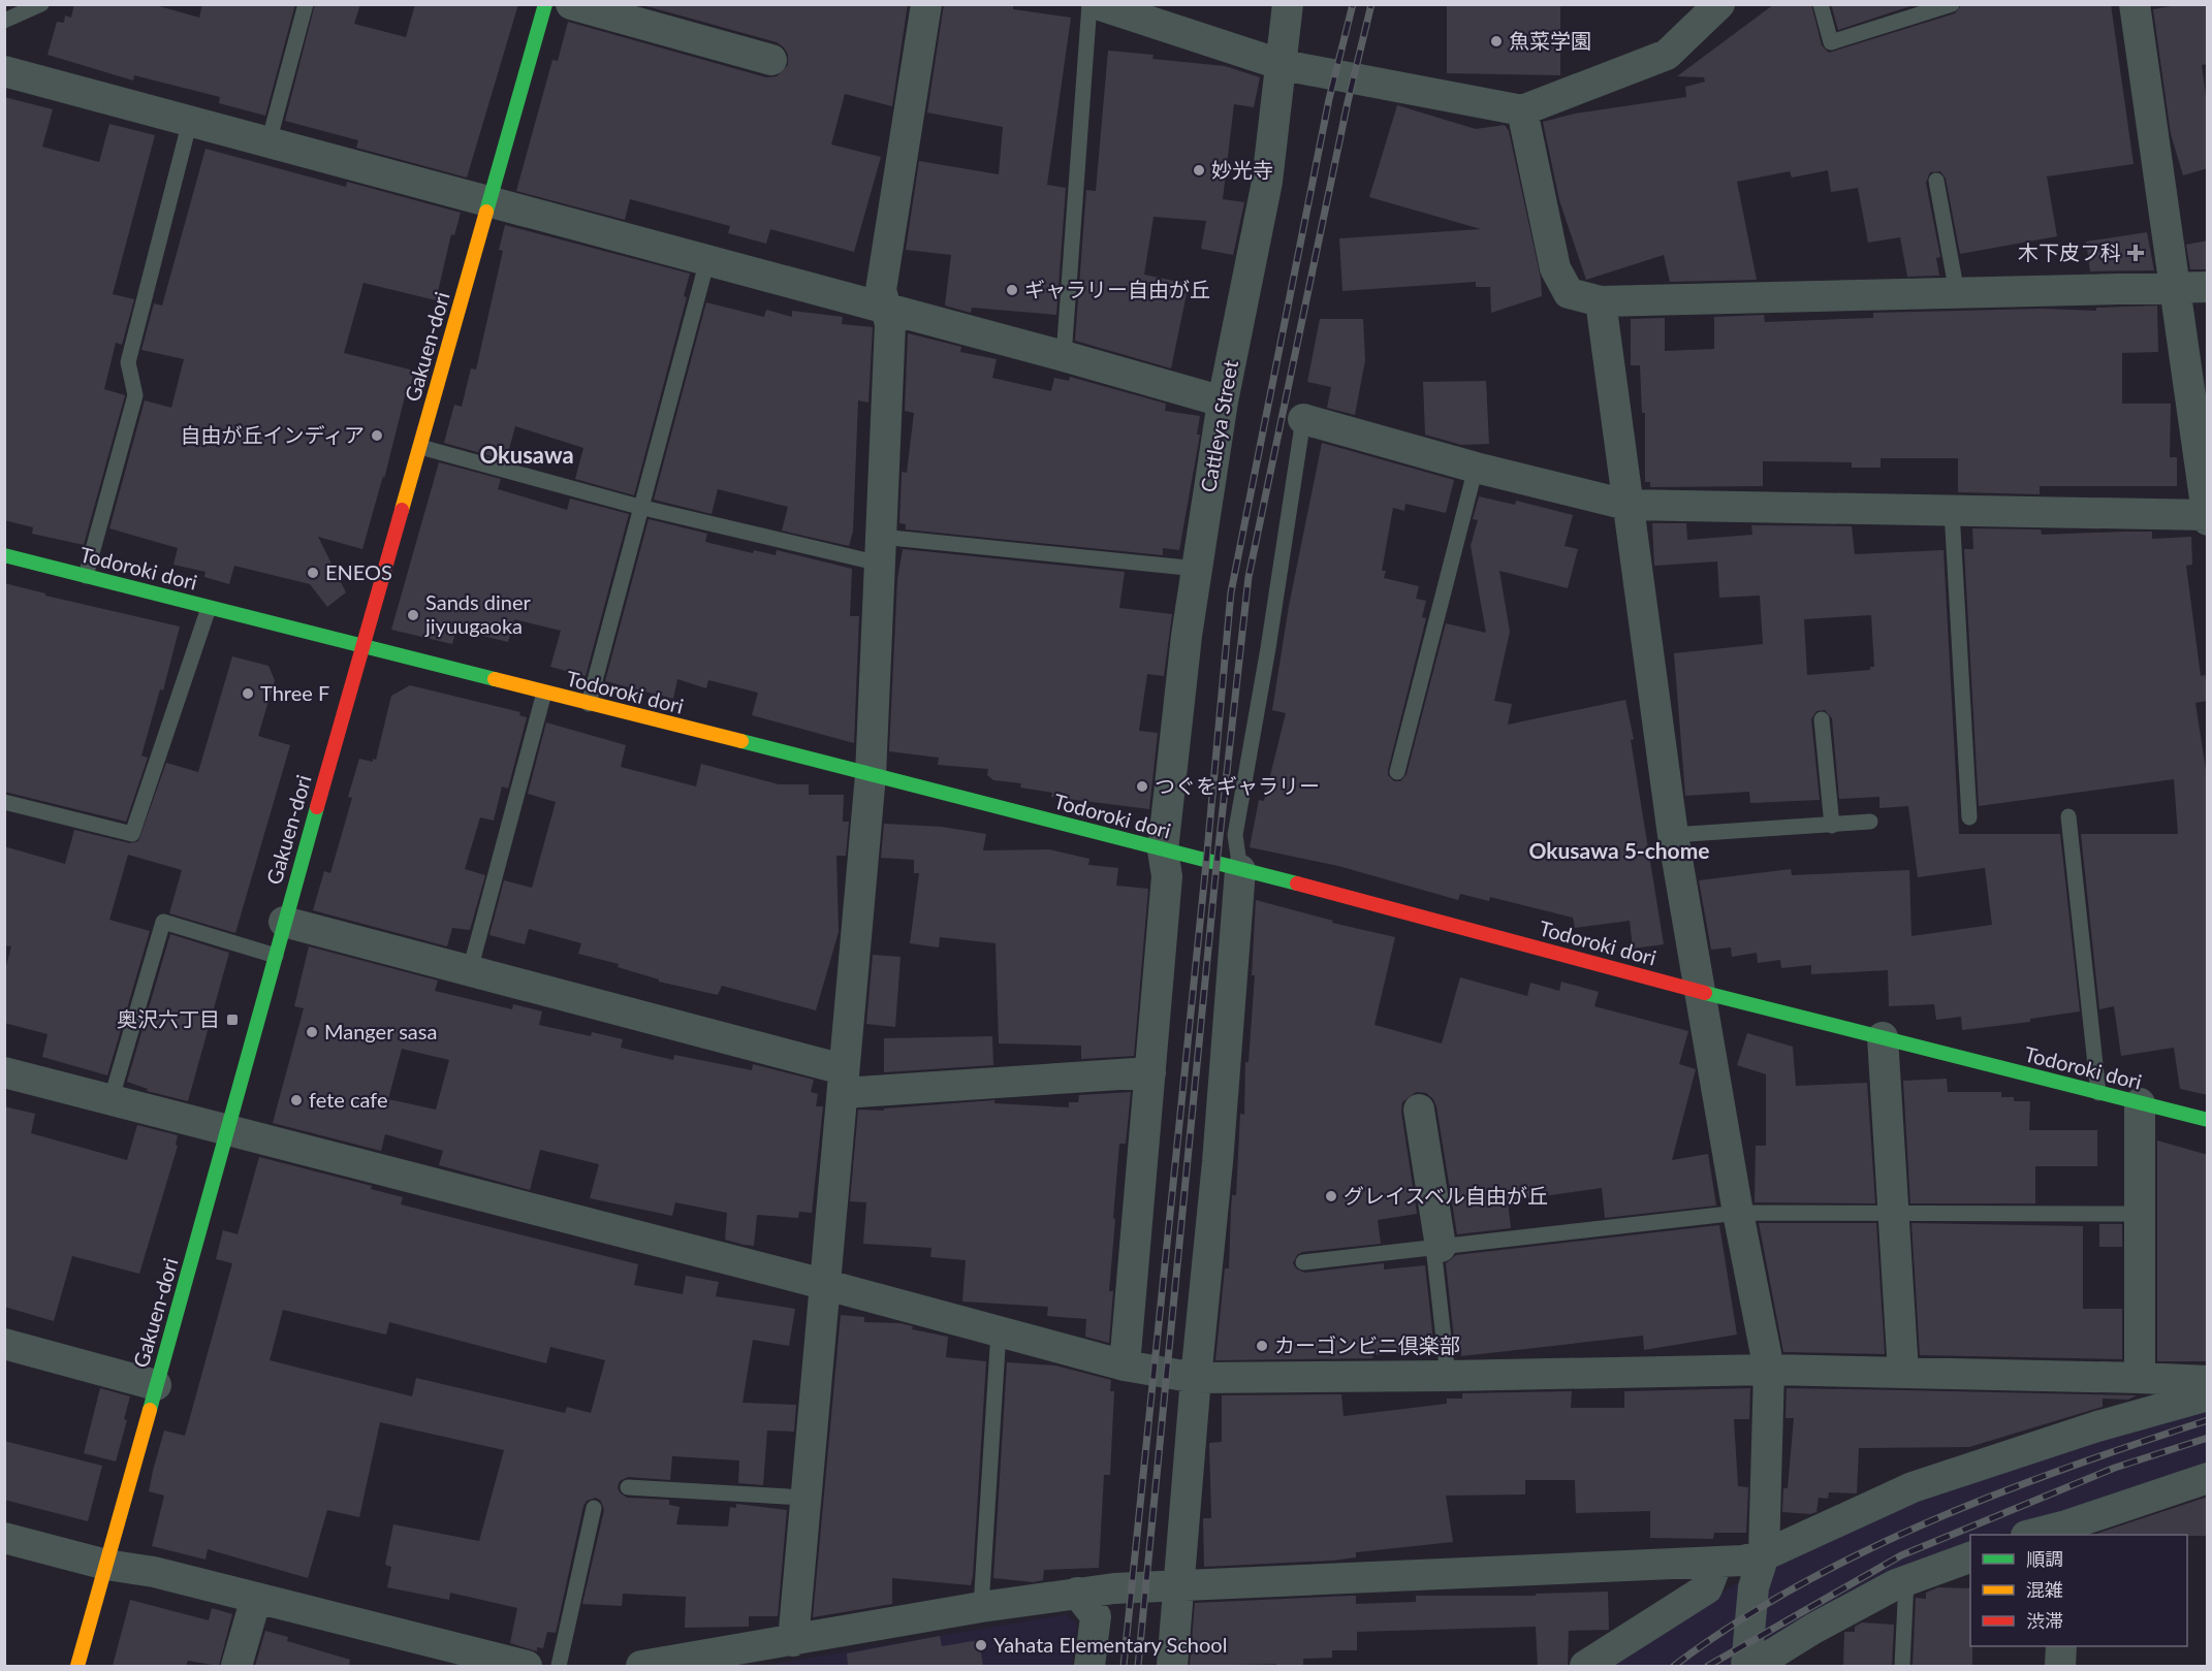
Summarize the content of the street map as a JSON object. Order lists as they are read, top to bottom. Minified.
{"streets":{"street":["Gakuen-dori","Cattleya Street","Todoroki dori"]},"crossings":[["Gakuen-dori","Todoroki dori"],["Cattleya Street","Todoroki dori"]],"districts":["Okusawa","Okusawa 5-chome"],"places":{"other":["魚菜学園","妙光寺","ギャラリー自由が丘","自由が丘インディア","ENEOS","Sands diner jiyuugaoka","Three F","つぐをギャラリー","Manger sasa","fete cafe","グレイスベル自由が丘","カーゴンビニ倶楽部","Yahata Elementary School"],"health":["木下皮フ科"],"transit":["奥沢六丁目"]},"legend":["順調","混雑","渋滞"]}
